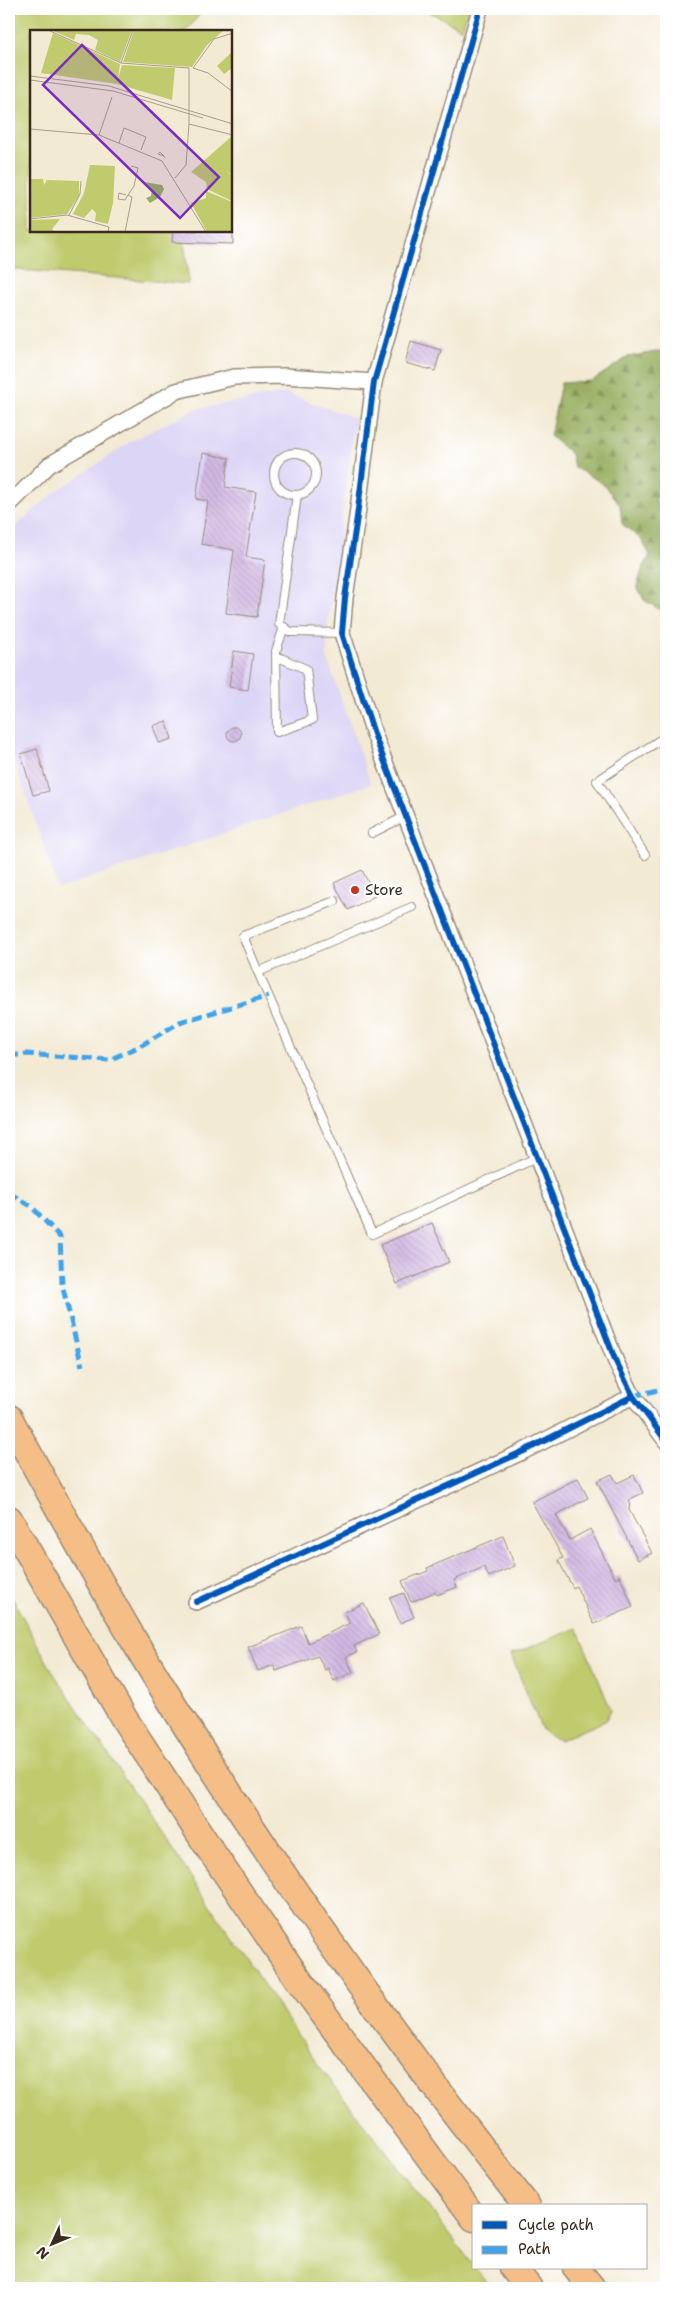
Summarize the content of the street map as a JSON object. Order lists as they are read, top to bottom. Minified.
{"places":["Store"],"legend":["Cycle path","Path"],"north":"bottom left"}
